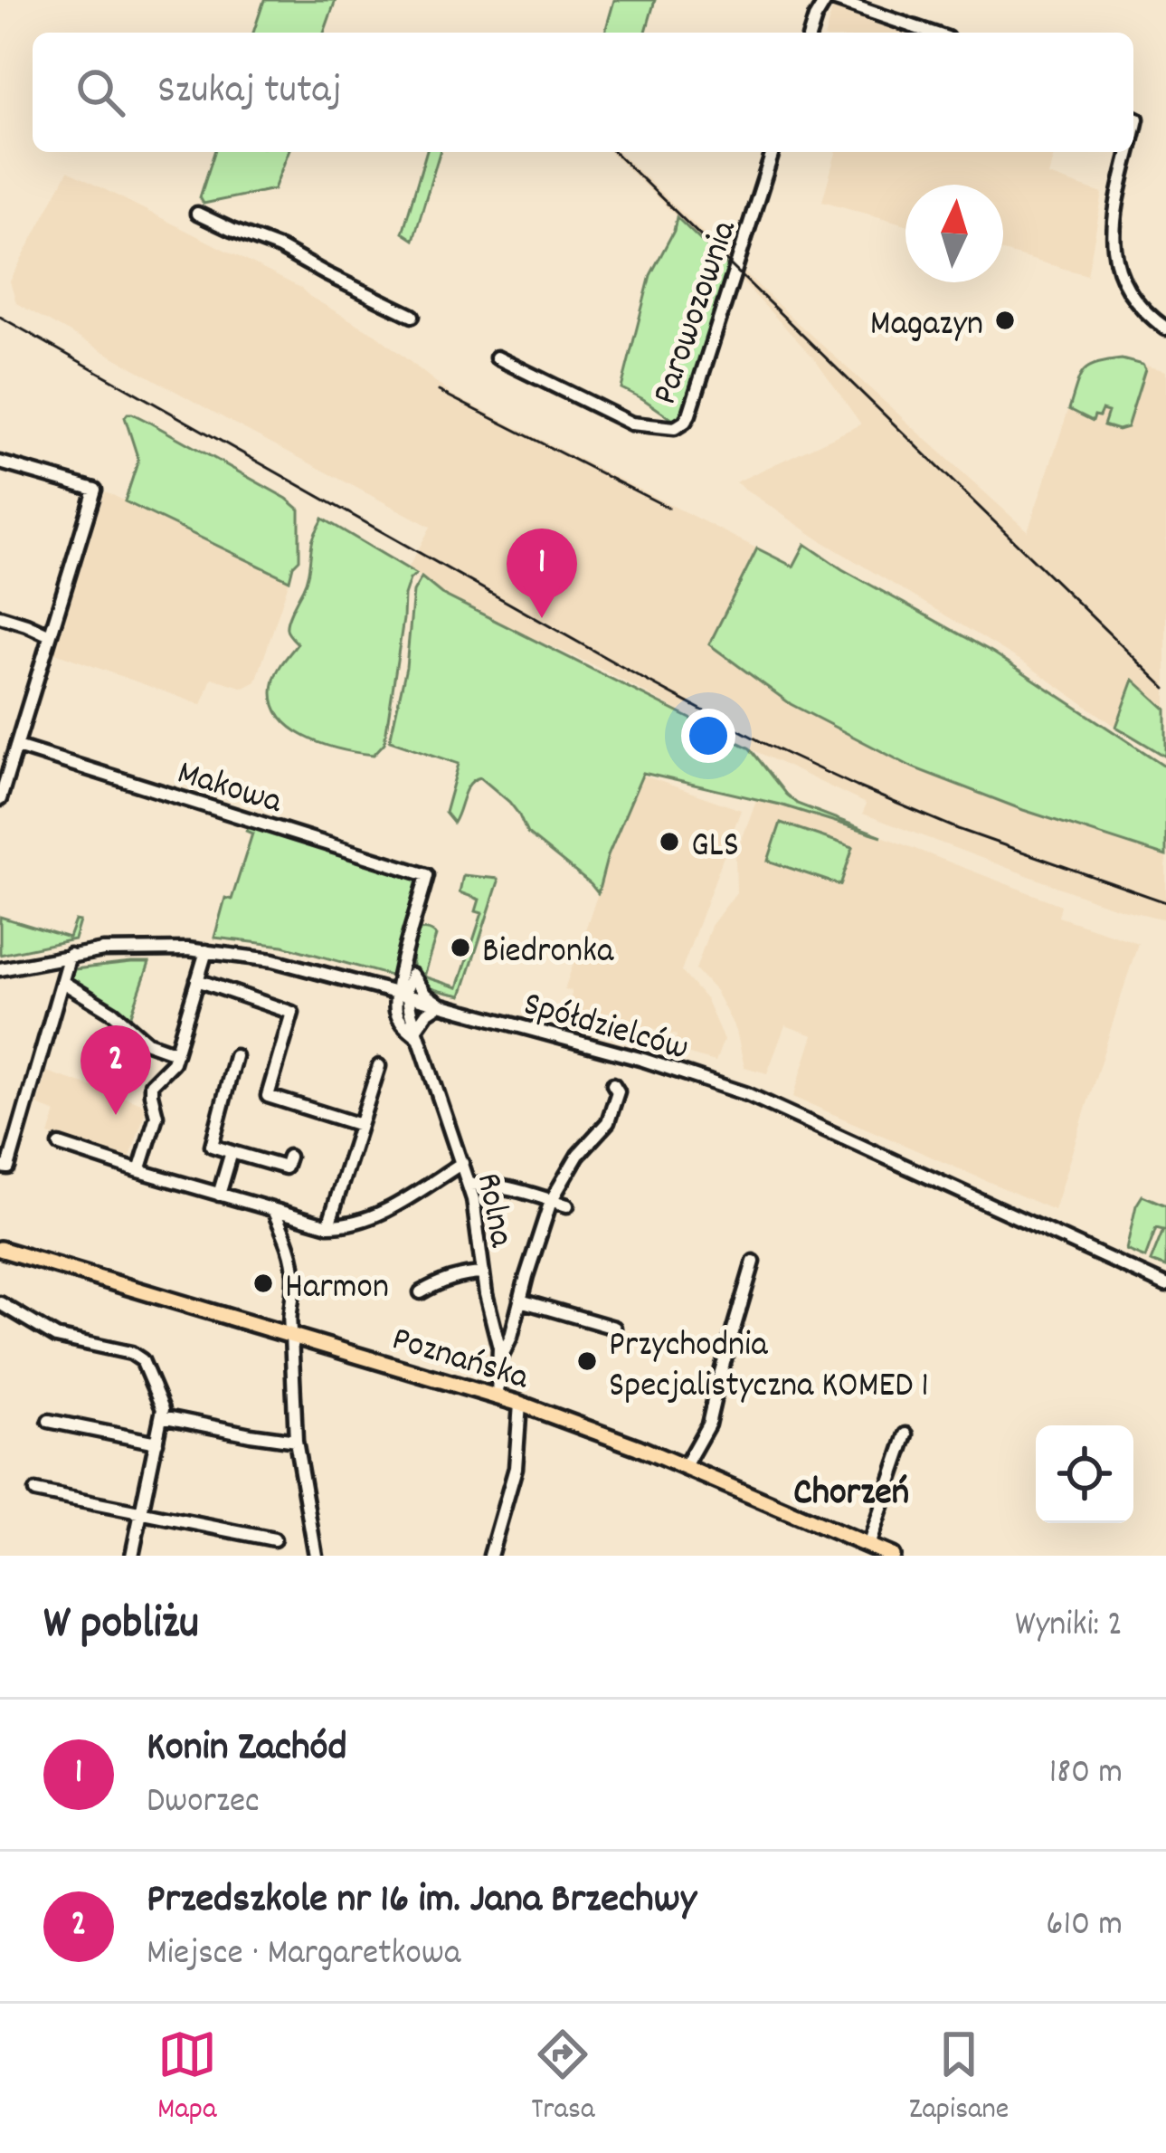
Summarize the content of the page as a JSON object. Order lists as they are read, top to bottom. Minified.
{"streets":{"main road":["Poznańska"],"street":["Parowozownia","Makowa","Spółdzielców","Rolna"]},"crossings":[["Spółdzielców","Rolna"],["Rolna","Poznańska"]],"districts":["Chorzeń"],"places":["Magazyn","GLS","Biedronka","Harmon","Przychodnia Specjalistyczna KOMED 1"],"north":"top","page":{"search":"Szukaj tutaj","pins":["1","2"],"heading":["W pobliżu","Wyniki: 2"],"list":[{"mark":"1","name":"Konin Zachód","note":"Dworzec","value":"180 m"},{"mark":"2","name":"Przedszkole nr 16 im. Jana Brzechwy","note":"Miejsce · Margaretkowa","value":"610 m"}],"nav":["Mapa","Trasa","Zapisane"]}}
